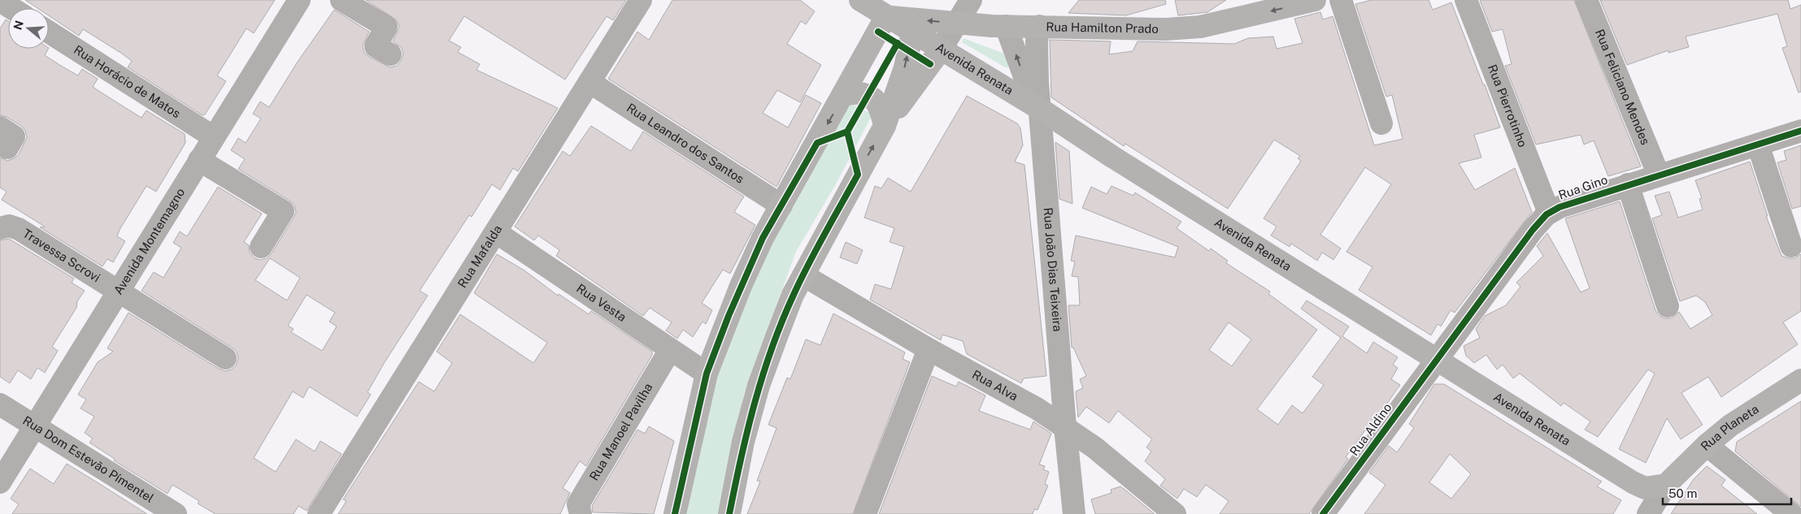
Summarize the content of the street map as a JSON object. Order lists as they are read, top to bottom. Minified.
{"streets":{"main road":["Rua Hamilton Prado","Avenida Renata","Rua Planeta"],"street":["Rua Horácio de Matos","Rua Feliciano Mendes","Rua Pierrotinho","Rua Leandro dos Santos","Rua Gino","Avenida Montemagno","Travessa Scrovi","Rua Mafalda","Rua João Dias Teixeira","Rua Vesta","Rua Alva","Rua Aldino","Rua Manoel Pavilha","Rua Dom Estevão Pímentel"]},"crossings":[["Rua Hamilton Prado","Avenida Renata"],["Rua Hamilton Prado","Rua João Dias Teixeira"],["Avenida Renata","Rua Gino"],["Avenida Renata","Rua João Dias Teixeira"],["Avenida Renata","Rua Planeta"],["Avenida Renata","Rua Aldino"],["Rua Horácio de Matos","Avenida Montemagno"],["Rua Feliciano Mendes","Rua Gino"],["Rua Pierrotinho","Rua Gino"],["Rua Leandro dos Santos","Rua Mafalda"],["Rua Gino","Rua Aldino"],["Avenida Montemagno","Travessa Scrovi"],["Avenida Montemagno","Rua Dom Estevão Pímentel"],["Rua Mafalda","Rua Vesta"],["Rua João Dias Teixeira","Rua Alva"],["Rua Vesta","Rua Manoel Pavilha"]],"one_way":["Rua Hamilton Prado"],"scale_bar":"50 m","north":"left"}
